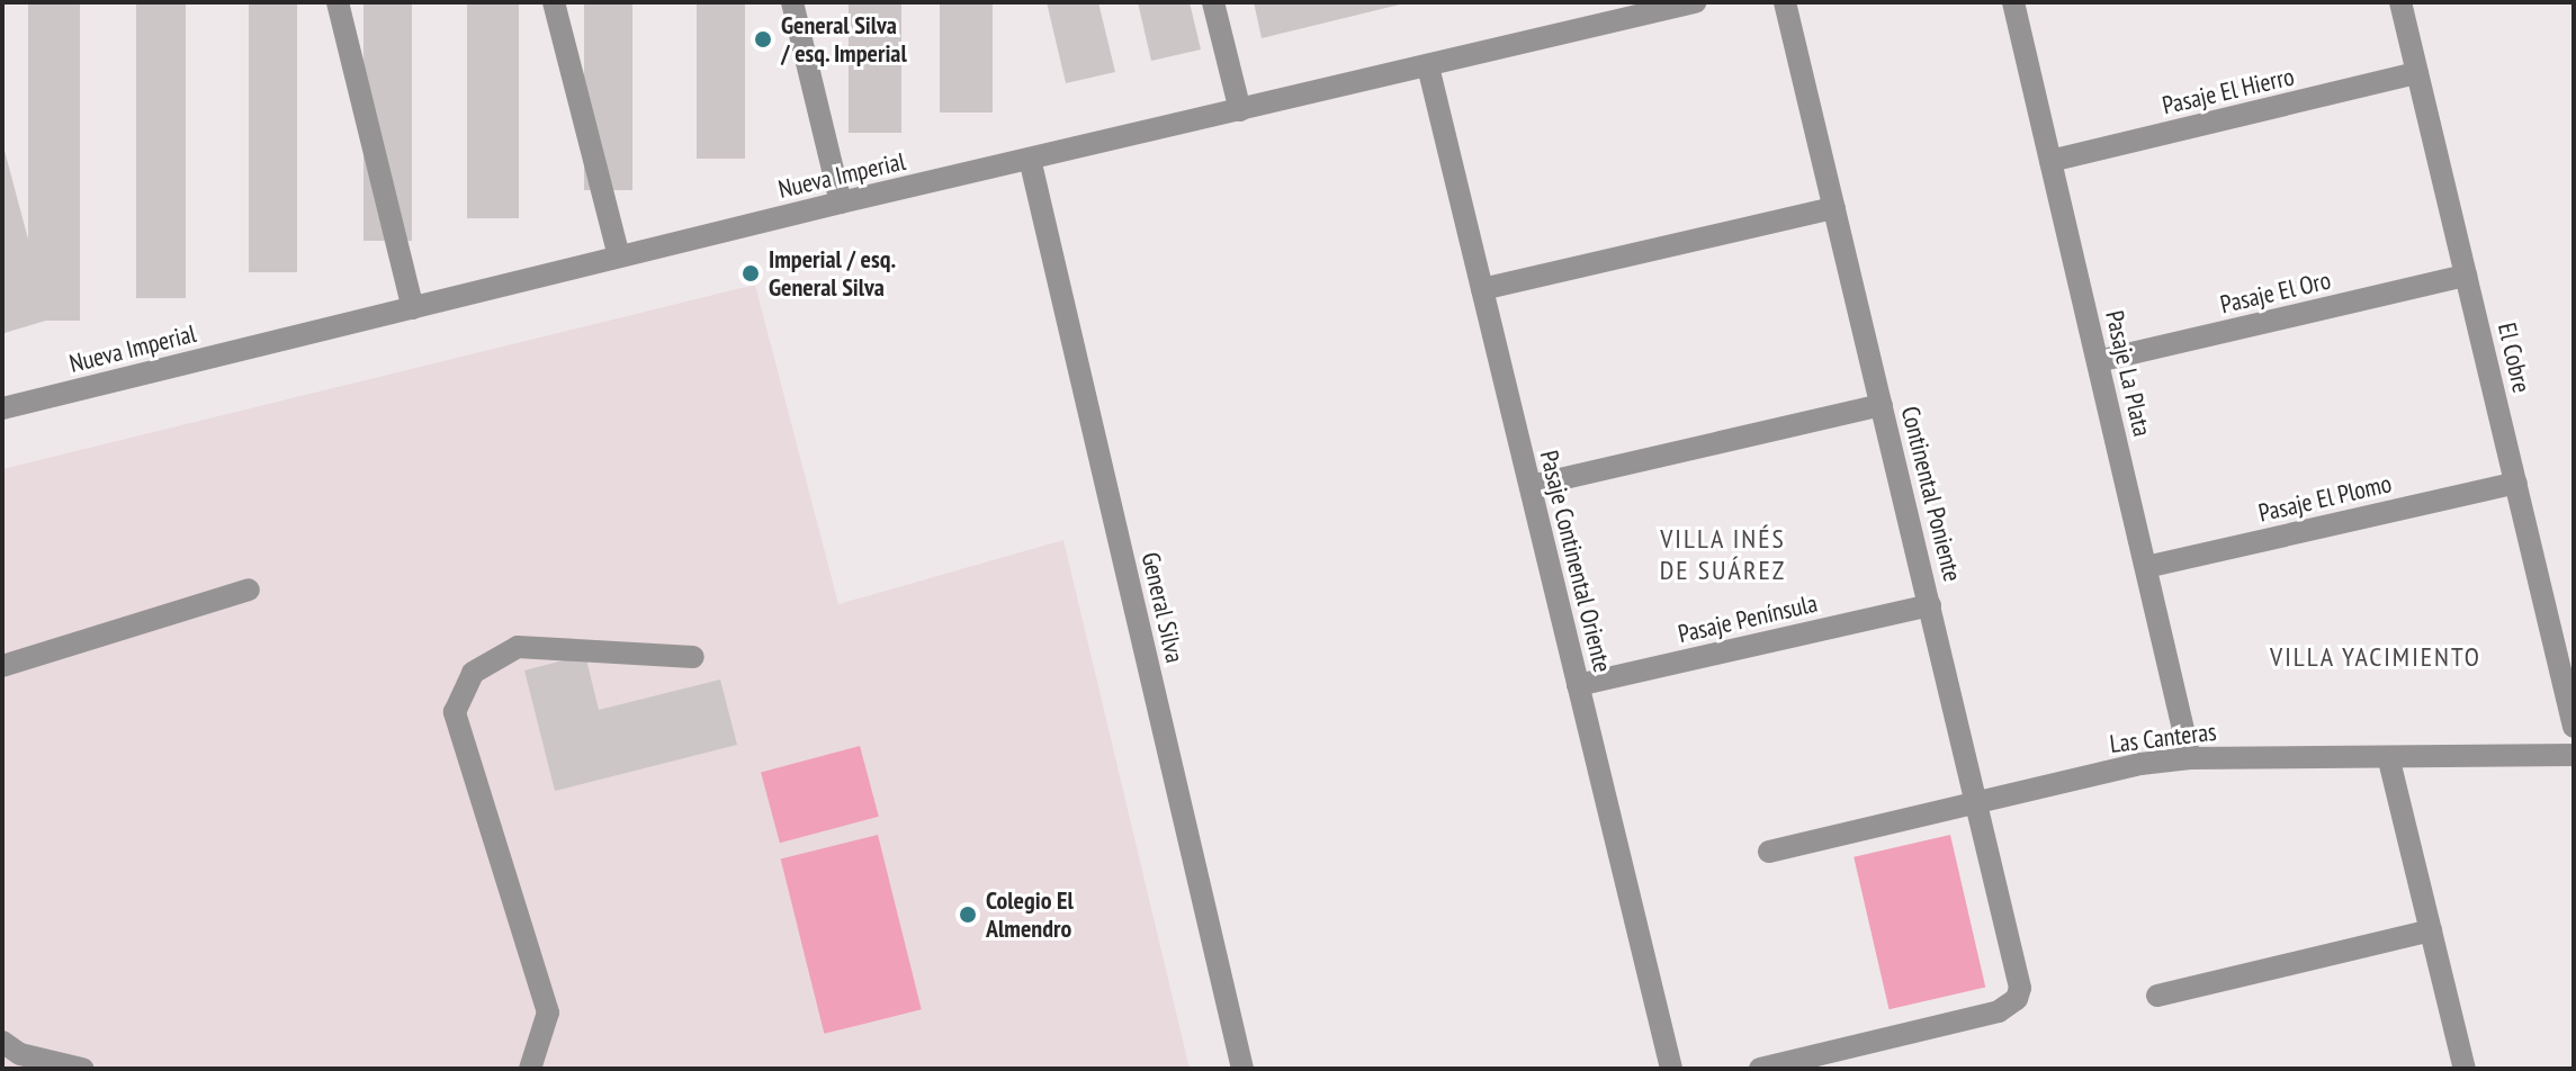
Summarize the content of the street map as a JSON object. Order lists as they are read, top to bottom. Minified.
{"streets":{"street":["Pasaje El Hierro","Nueva Imperial","Pasaje El Oro","El Cobre","Pasaje La Plata","Continental Poniente","Pasaje El Plomo","Pasaje Continental Oriente","General Silva","Pasaje Península","Las Canteras"]},"crossings":[["Pasaje El Hierro","El Cobre"],["Pasaje El Hierro","Pasaje La Plata"],["Nueva Imperial","Pasaje Continental Oriente"],["Nueva Imperial","General Silva"],["Pasaje El Oro","El Cobre"],["Pasaje El Oro","Pasaje La Plata"],["El Cobre","Pasaje El Plomo"],["Pasaje La Plata","Pasaje El Plomo"],["Pasaje La Plata","Las Canteras"],["Continental Poniente","Pasaje Península"],["Continental Poniente","Las Canteras"],["Pasaje Continental Oriente","Pasaje Península"]],"districts":["VILLA INÉS DE SUÁREZ","VILLA YACIMIENTO"],"places":["General Silva / esq. Imperial","Imperial / esq. General Silva","Colegio El Almendro"]}
